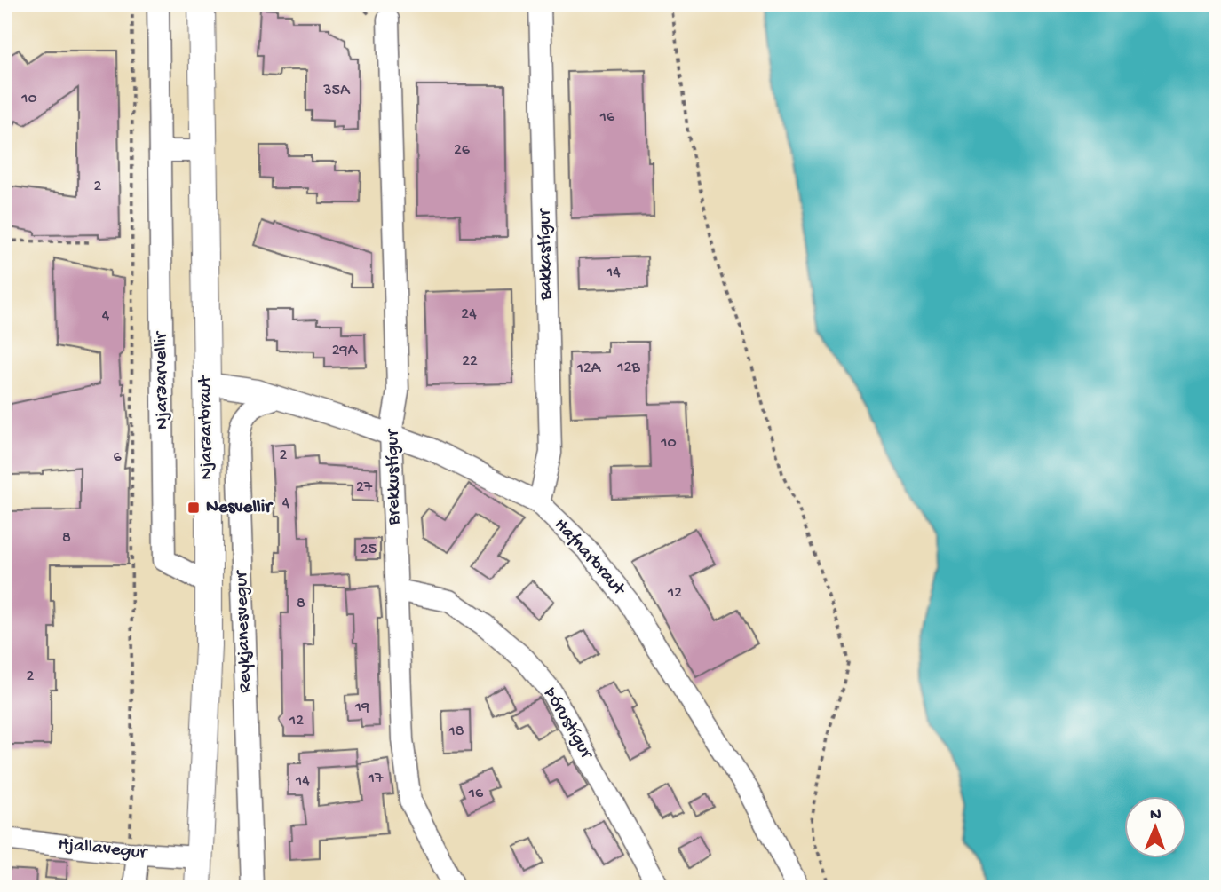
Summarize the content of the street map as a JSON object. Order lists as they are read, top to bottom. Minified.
{"streets":{"main road":["Njarðarbraut"],"street":["Bakkastígur","Njarðarvellir","Brekkustígur","Hafnarbraut","Reykjanesvegur","Þórustígur","Hjallavegur"]},"crossings":[["Bakkastígur","Hafnarbraut"],["Njarðarvellir","Njarðarbraut"],["Njarðarbraut","Hafnarbraut"],["Njarðarbraut","Hjallavegur"],["Brekkustígur","Hafnarbraut"],["Brekkustígur","Þórustígur"],["Hafnarbraut","Reykjanesvegur"]],"places":{"transit":["Nesvellir"]},"house_numbers":["35A","10","16","26","2","14","24","4","29A","22","12B","12A","10","2","6","27","4","8","25","12","8","2","19","12","18","17","14","16"],"north":"top"}
